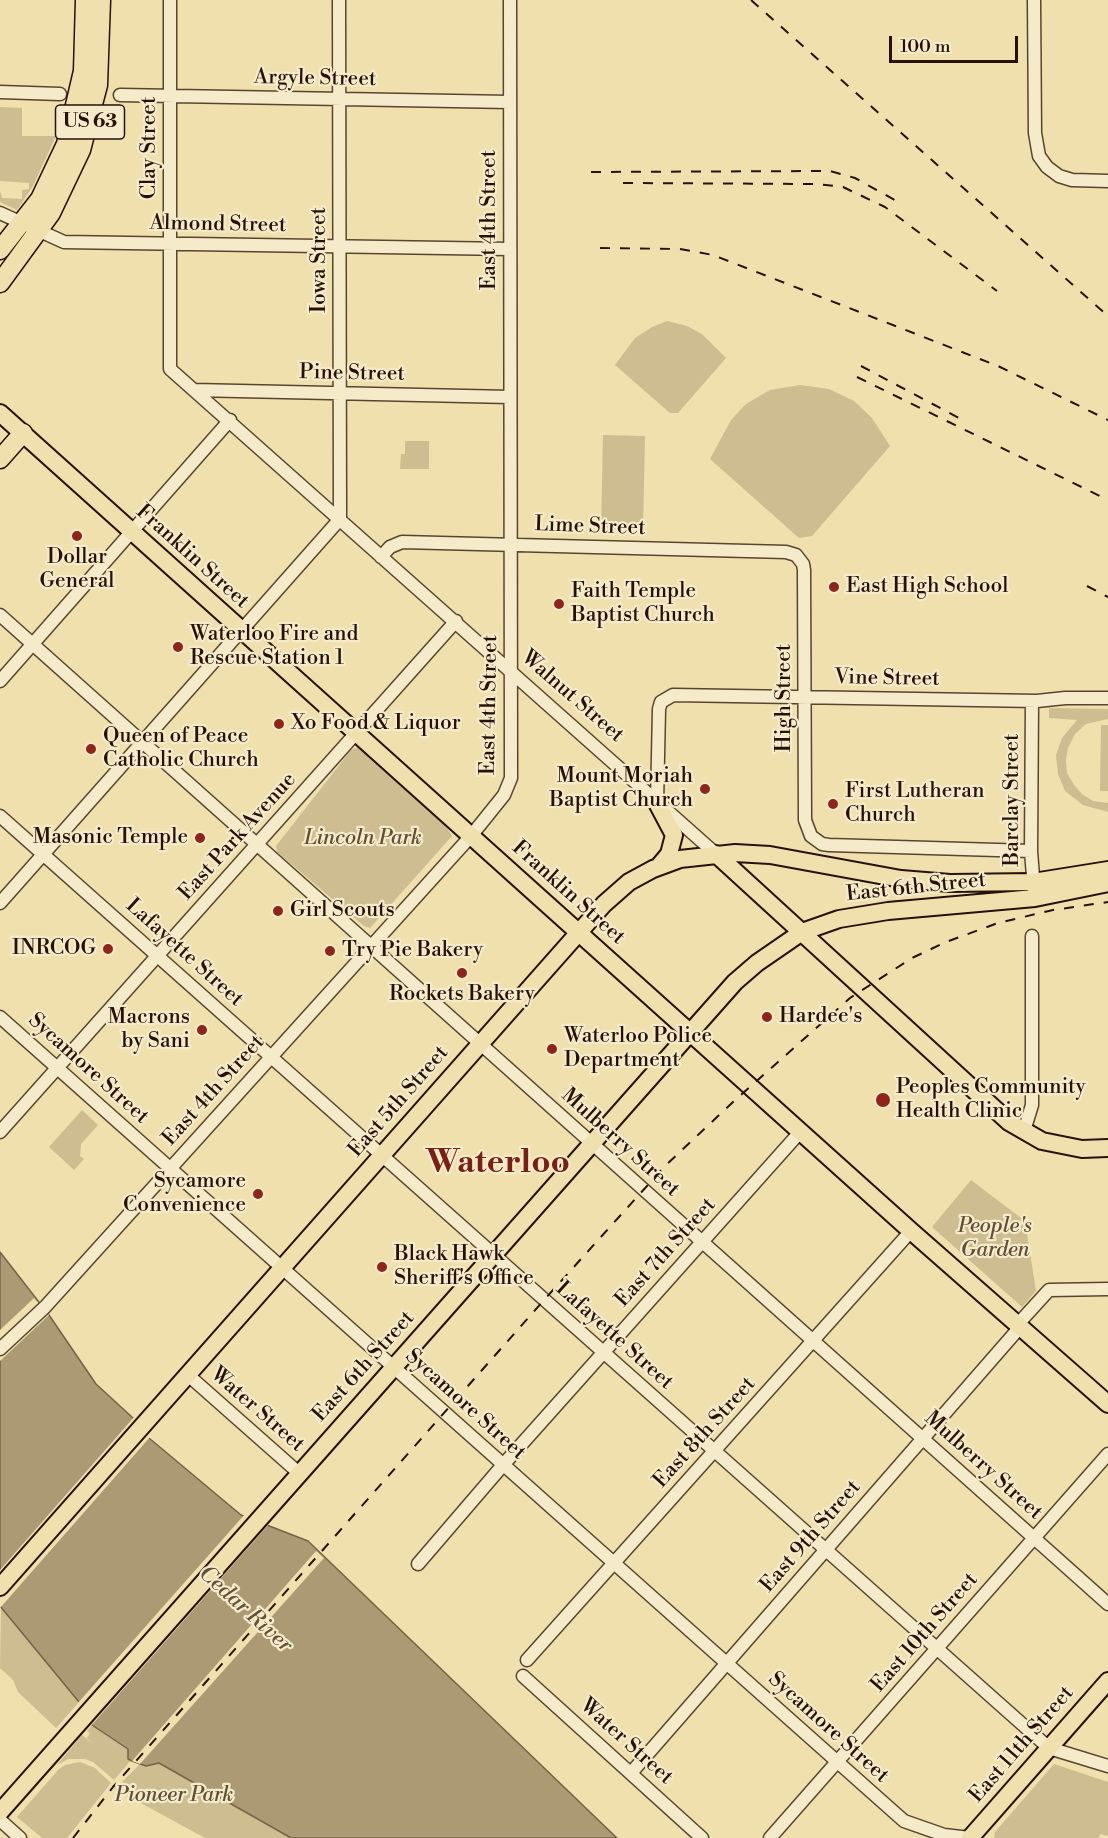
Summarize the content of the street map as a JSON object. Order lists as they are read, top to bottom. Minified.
{"streets":{"highway":["US 63"],"main road":["Franklin Street","Walnut Street","East 6th Street","East 5th Street","East 11th Street"],"street":["Argyle Street","Clay Street","East 4th Street","Almond Street","Iowa Street","Pine Street","Lime Street","Vine Street","High Street","Barclay Street","East Park Avenue","Lafayette Street","Sycamore Street","Mulberry Street","East 7th Street","Water Street","East 8th Street","East 9th Street","East 10th Street"]},"crossings":[["Argyle Street","Clay Street"],["Argyle Street","East 4th Street"],["Argyle Street","Iowa Street"],["US 63","Almond Street"],["Clay Street","Almond Street"],["Clay Street","Walnut Street"],["East 4th Street","Almond Street"],["East 4th Street","Pine Street"],["East 4th Street","Lime Street"],["East 4th Street","Franklin Street"],["East 4th Street","Walnut Street"],["East 4th Street","Lafayette Street"],["East 4th Street","Sycamore Street"],["East 4th Street","Mulberry Street"],["Almond Street","Iowa Street"],["Iowa Street","Pine Street"],["Iowa Street","Walnut Street"],["Pine Street","Walnut Street"],["Lime Street","Walnut Street"],["Lime Street","High Street"],["Franklin Street","East Park Avenue"],["Franklin Street","East 6th Street"],["Franklin Street","East 5th Street"],["Franklin Street","East 7th Street"],["Franklin Street","East 8th Street"],["Franklin Street","East 9th Street"],["Vine Street","Walnut Street"],["Vine Street","High Street"],["Vine Street","Barclay Street"],["Walnut Street","East Park Avenue"],["Walnut Street","East 6th Street"],["Walnut Street","East 5th Street"],["High Street","Barclay Street"],["Barclay Street","East 6th Street"],["Barclay Street","East 5th Street"],["East Park Avenue","Lafayette Street"],["East Park Avenue","Sycamore Street"],["East Park Avenue","Mulberry Street"],["East 6th Street","Lafayette Street"],["East 6th Street","Sycamore Street"],["East 6th Street","East 5th Street"],["East 6th Street","Mulberry Street"],["East 6th Street","Water Street"],["Lafayette Street","East 5th Street"],["Lafayette Street","East 7th Street"],["Lafayette Street","East 8th Street"],["Lafayette Street","East 9th Street"],["Lafayette Street","East 10th Street"],["Lafayette Street","East 11th Street"],["Sycamore Street","East 5th Street"],["Sycamore Street","East 7th Street"],["Sycamore Street","East 8th Street"],["Sycamore Street","East 9th Street"],["Sycamore Street","East 10th Street"],["Sycamore Street","East 11th Street"],["East 5th Street","Mulberry Street"],["East 5th Street","Water Street"],["Mulberry Street","East 7th Street"],["Mulberry Street","East 8th Street"],["Mulberry Street","East 9th Street"],["Mulberry Street","East 10th Street"],["Water Street","East 9th Street"]],"districts":["Waterloo"],"water":["Cedar River"],"parks":["Lincoln Park","People's Garden","Pioneer Park"],"places":["Dollar General","East High School","Faith Temple Baptist Church","Waterloo Fire and Rescue Station 1","Xo Food & Liquor","Queen of Peace Catholic Church","Mount Moriah Baptist Church","First Lutheran Church","Masonic Temple","Girl Scouts","INRCOG","Try Pie Bakery","Rockets Bakery","Hardee's","Macrons by Sani","Waterloo Police Department","Peoples Community Health Clinic","Sycamore Convenience","Black Hawk Sheriff's Office"],"scale_bar":"100 m"}
